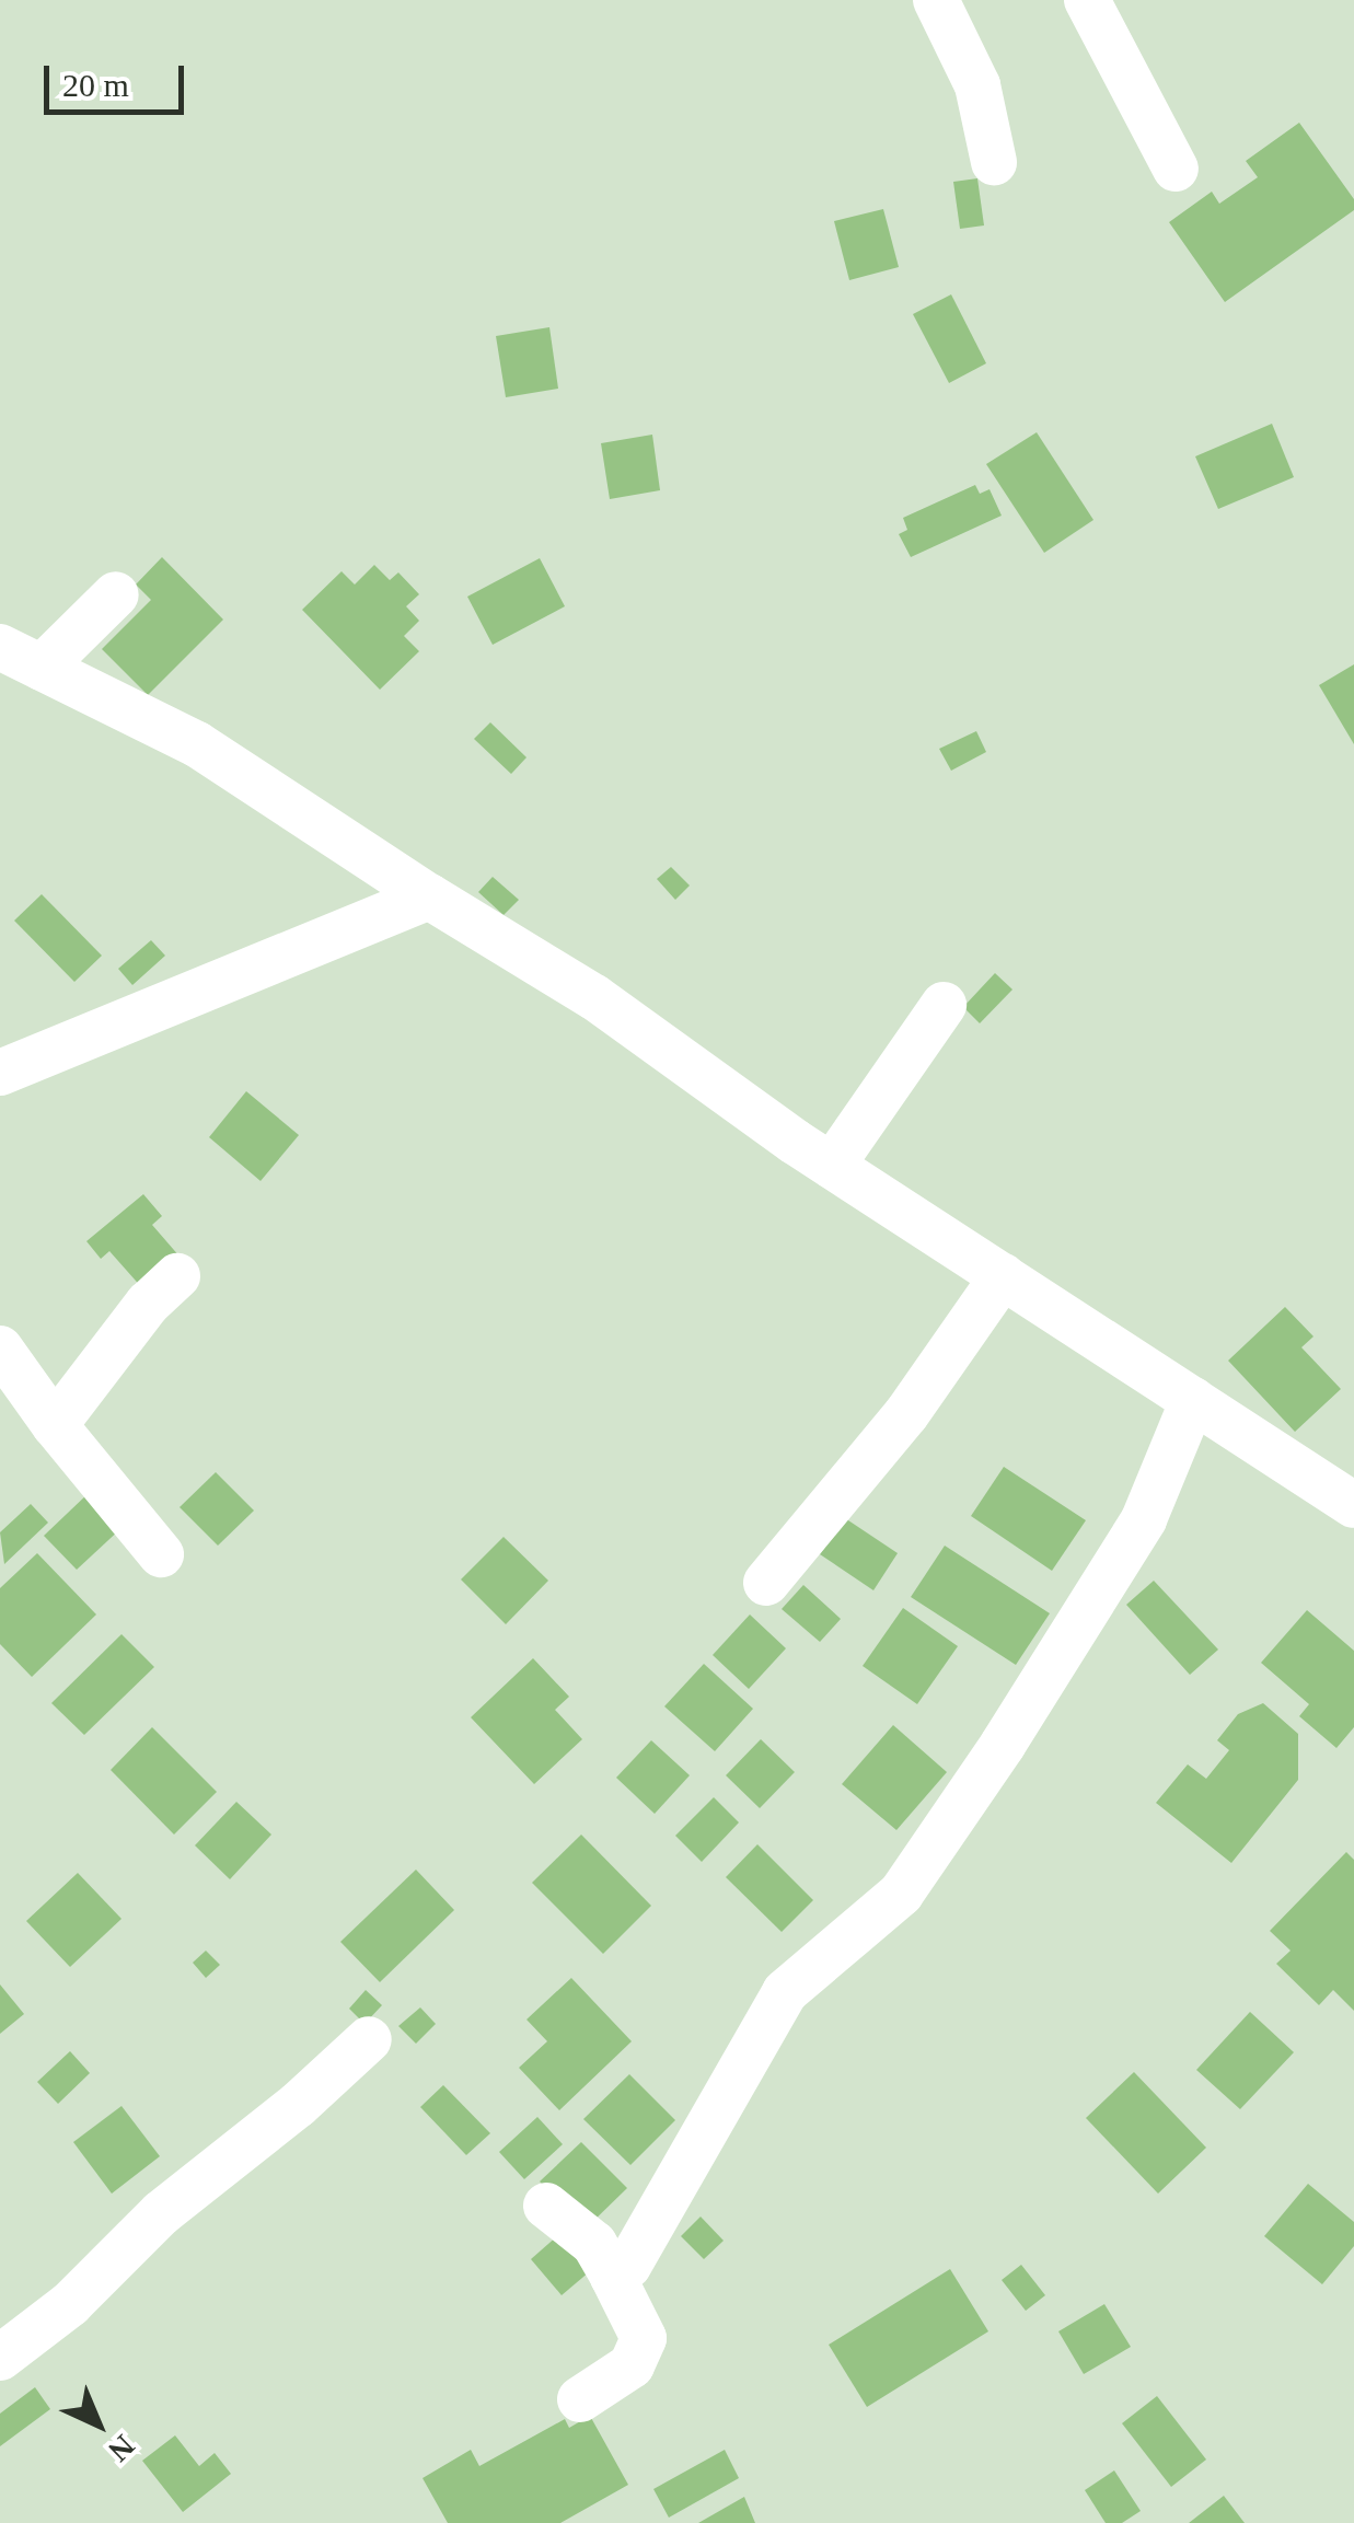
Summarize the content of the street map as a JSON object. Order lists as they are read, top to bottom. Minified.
{"scale_bar":"20 m","north":"bottom right"}
